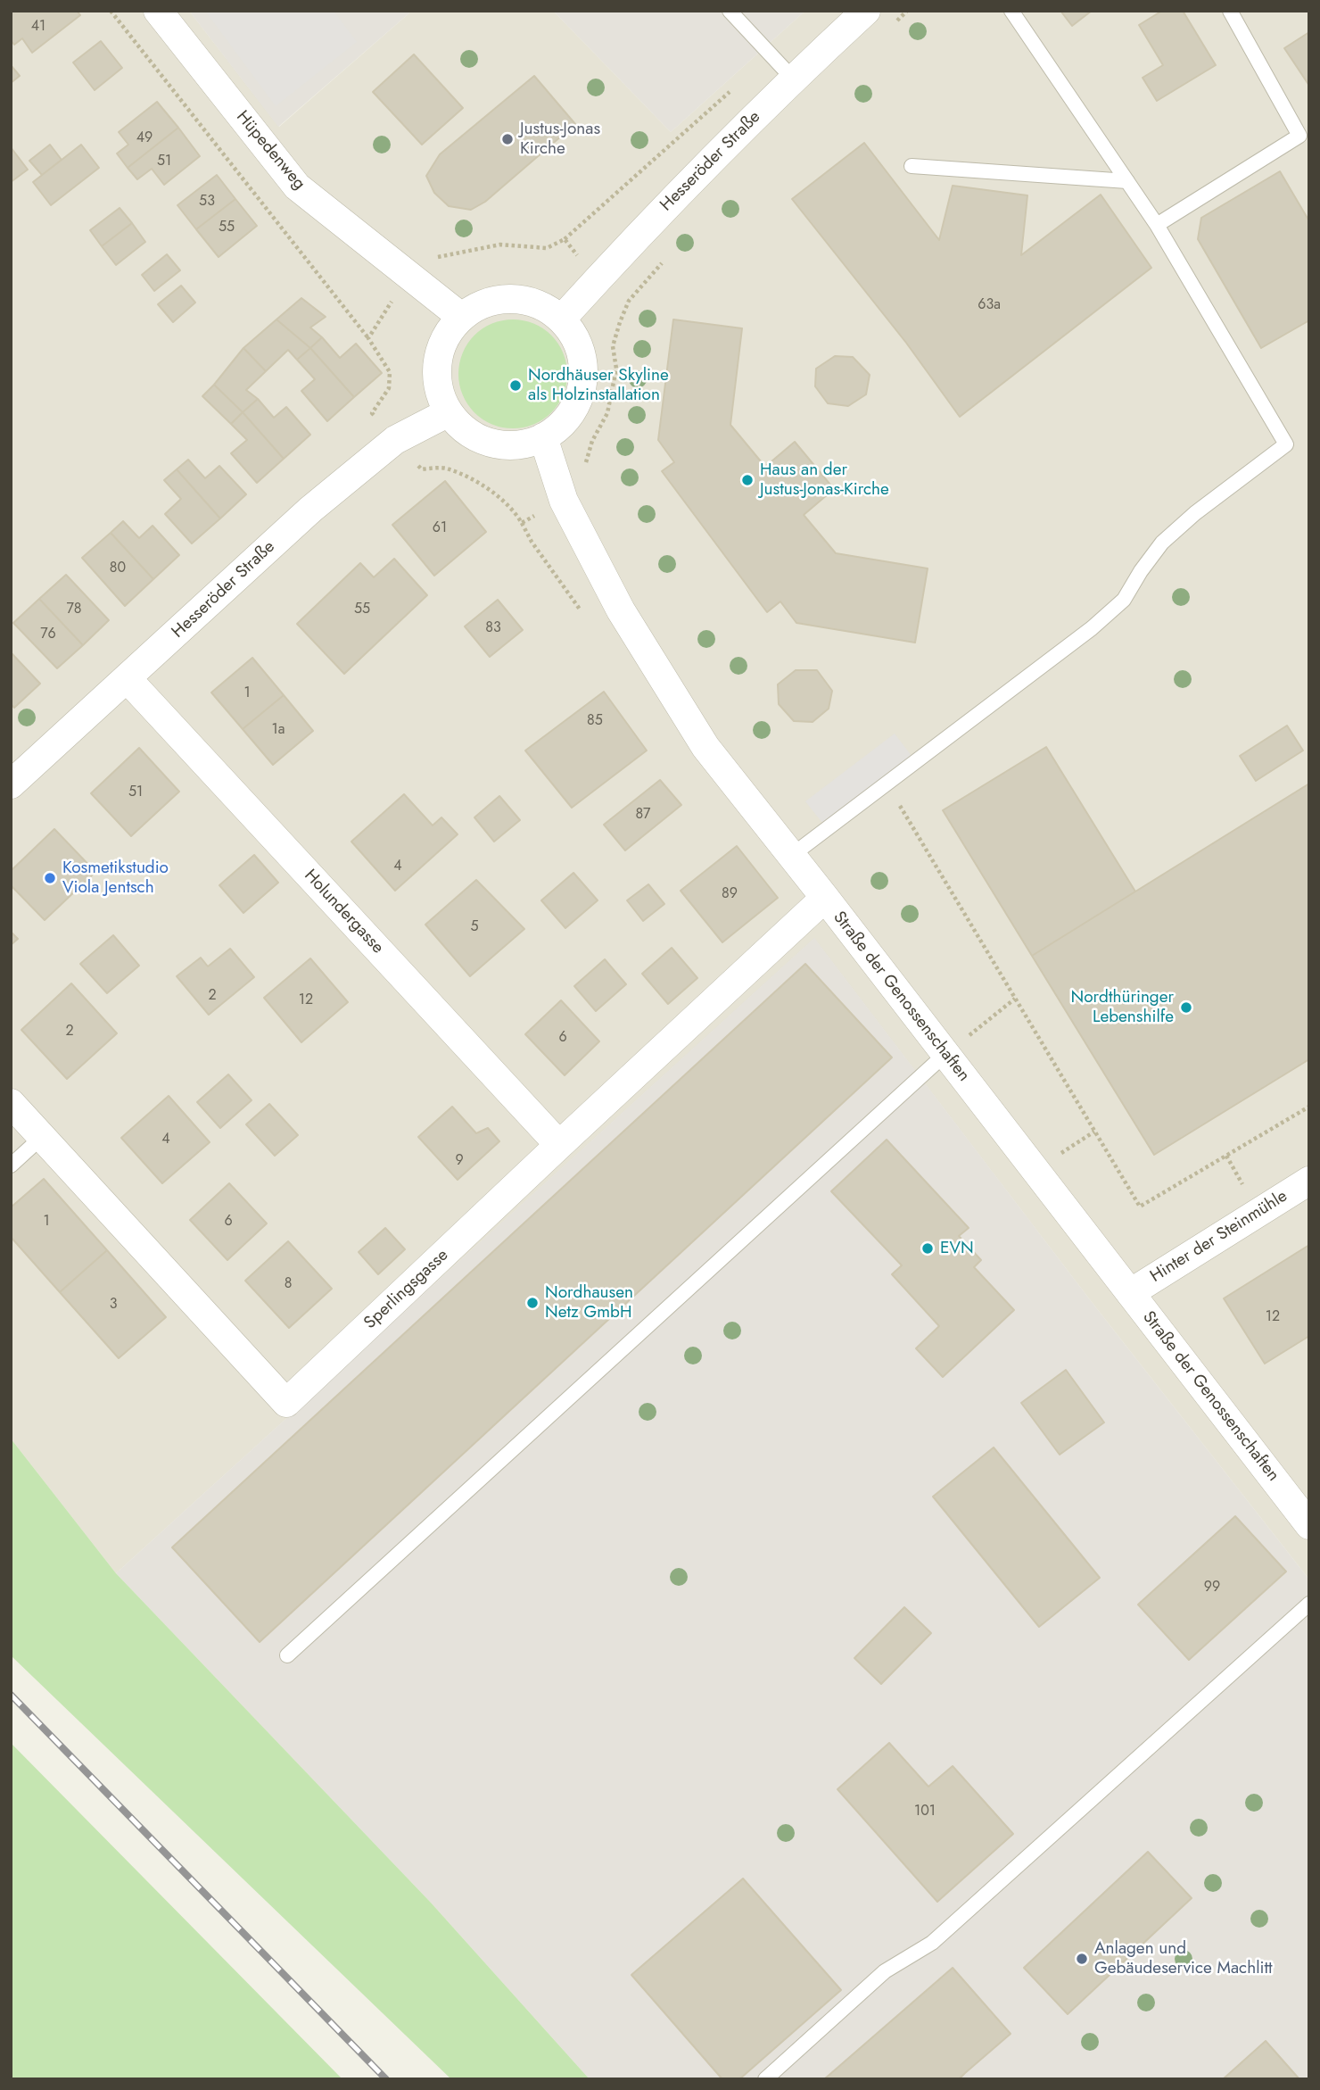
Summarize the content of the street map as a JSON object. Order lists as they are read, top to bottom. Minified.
{"streets":{"street":["Hüpedenweg","Hesseröder Straße","Holundergasse","Straße der Genossenschaften","Hinter der Steinmühle","Sperlingsgasse"]},"crossings":[["Hüpedenweg","Hesseröder Straße"],["Hüpedenweg","Straße der Genossenschaften"],["Hesseröder Straße","Holundergasse"],["Hesseröder Straße","Straße der Genossenschaften"],["Holundergasse","Sperlingsgasse"],["Straße der Genossenschaften","Hinter der Steinmühle"],["Straße der Genossenschaften","Sperlingsgasse"]],"places":["Justus-Jonas Kirche","Nordhäuser Skyline als Holzinstallation","Haus an der Justus-Jonas-Kirche","Kosmetikstudio Viola Jentsch","Nordthüringer Lebenshilfe","EVN","Nordhausen Netz GmbH","Anlagen und Gebäudeservice Machlitt"],"house_numbers":["41","49","51","53","55","63a","61","80","78","55","83","76","1","85","1a","51","87","4","89","5","2","12","2","6","4","9","1","6","8","3","12","99","101"]}
